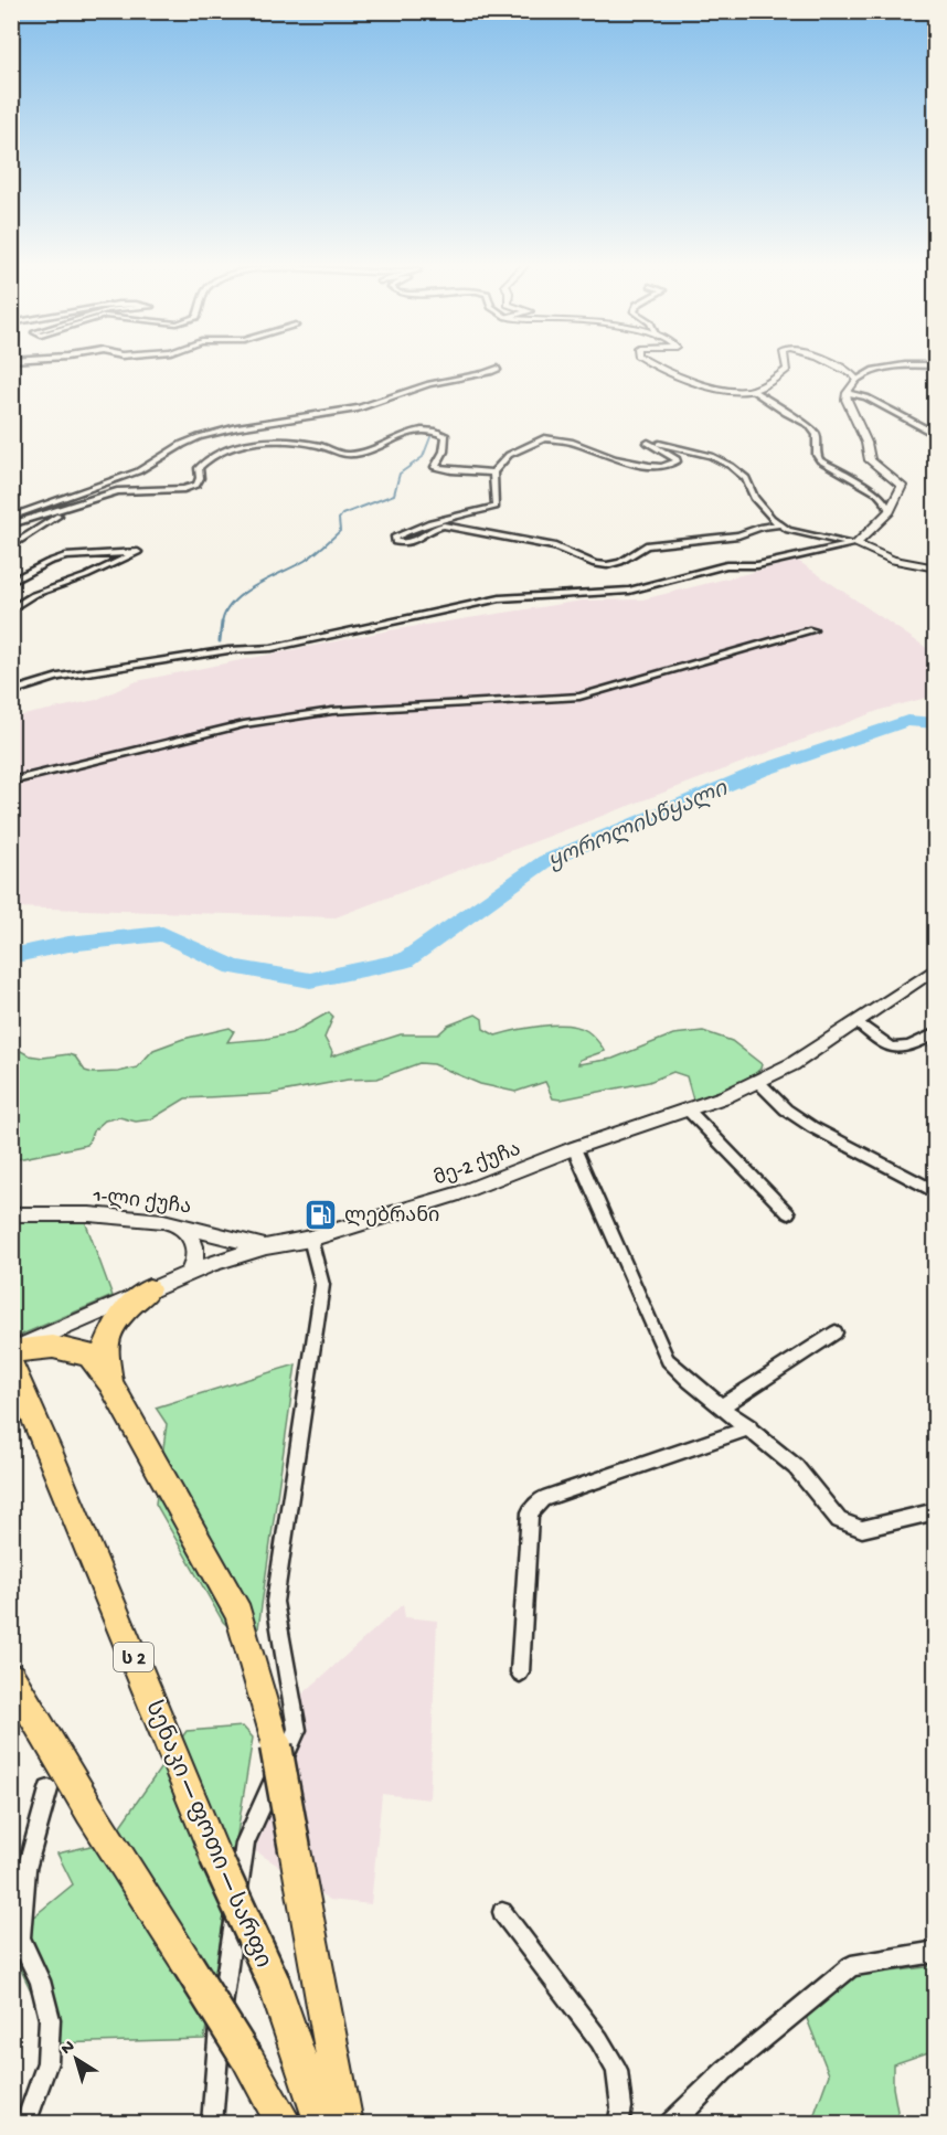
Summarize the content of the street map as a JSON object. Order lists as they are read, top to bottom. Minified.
{"streets":{"highway":["ს 2","სენაკი — ფოთი — სარფი"],"street":["მე-2 ქუჩა","1-ლი ქუჩა"]},"crossings":[["მე-2 ქუჩა","1-ლი ქუჩა"]],"water":["ყოროლისწყალი"],"places":{"fuel station":["ლებრანი"]},"north":"top left"}
